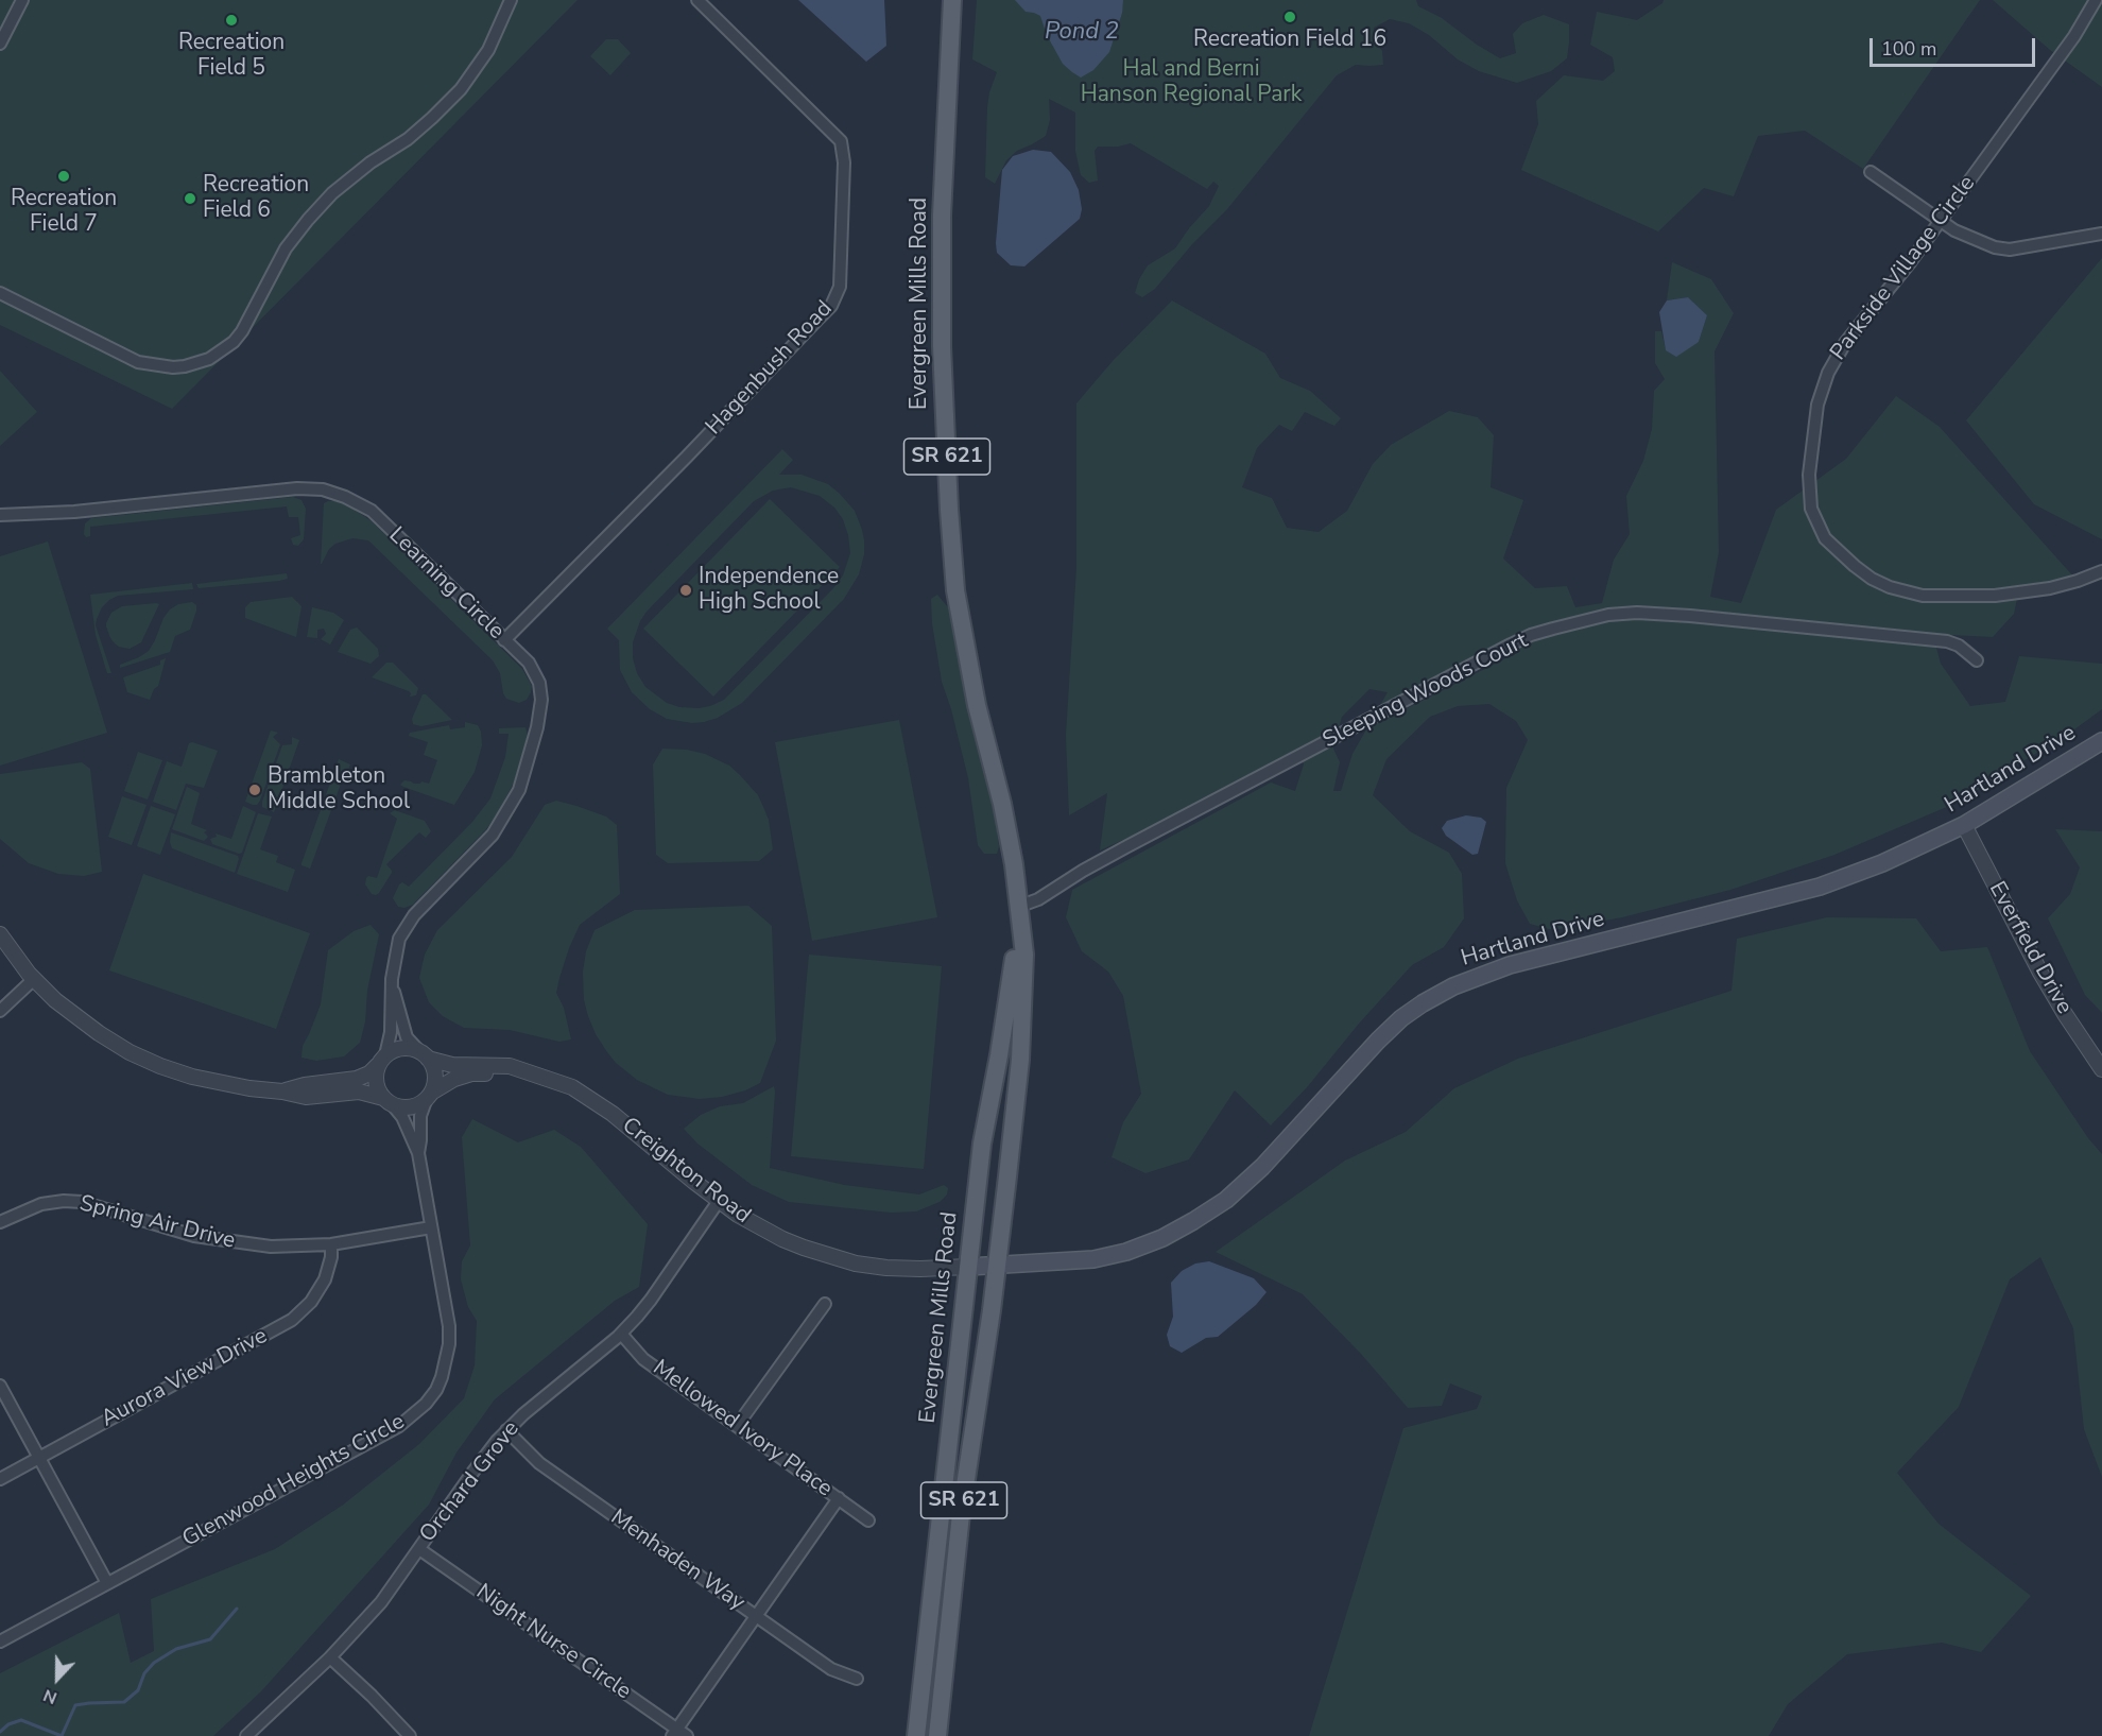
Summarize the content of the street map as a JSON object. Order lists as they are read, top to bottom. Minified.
{"streets":{"main road":["Evergreen Mills Road","SR 621","Hartland Drive"],"street":["Parkside Village Circle","Hagenbush Road","Learning Circle","Sleeping Woods Court","Everfield Drive","Creighton Road","Spring Air Drive","Aurora View Drive","Mellowed Ivory Place","Glenwood Heights Circle","Orchard Grove","Menhaden Way","Night Nurse Circle"]},"crossings":[["Evergreen Mills Road","Sleeping Woods Court"],["Evergreen Mills Road","Hartland Drive"],["Evergreen Mills Road","Creighton Road"],["Hagenbush Road","Learning Circle"],["Learning Circle","Creighton Road"],["Learning Circle","Glenwood Heights Circle"],["Hartland Drive","Everfield Drive"],["Hartland Drive","Creighton Road"],["Creighton Road","Glenwood Heights Circle"],["Creighton Road","Orchard Grove"],["Spring Air Drive","Aurora View Drive"],["Spring Air Drive","Glenwood Heights Circle"],["Mellowed Ivory Place","Orchard Grove"],["Orchard Grove","Menhaden Way"],["Orchard Grove","Night Nurse Circle"]],"water":["Pond 2"],"parks":["Hal and Berni Hanson Regional Park"],"places":["Recreation Field 16","Recreation Field 5","Recreation Field 7","Recreation Field 6","Independence High School","Brambleton Middle School"],"scale_bar":"100 m","north":"bottom"}
